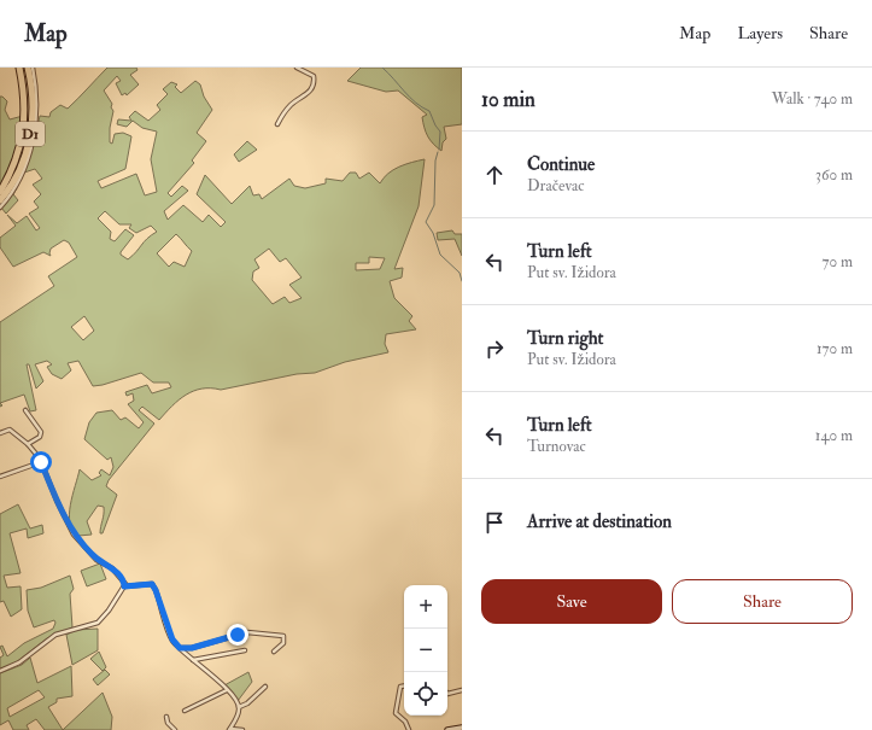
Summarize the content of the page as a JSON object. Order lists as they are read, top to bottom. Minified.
{"streets":{"highway":["D1"]},"page":{"header":"Map","nav":["Map","Layers","Share"],"heading":["10 min","Walk · 740 m"],"list":[["Continue","Dračevac","360 m"],["Turn left","Put sv. Ižidora","70 m"],["Turn right","Put sv. Ižidora","170 m"],["Turn left","Turnovac","140 m"],"Arrive at destination"],"buttons":["Save","Share"],"map_buttons":["+","−"]}}
